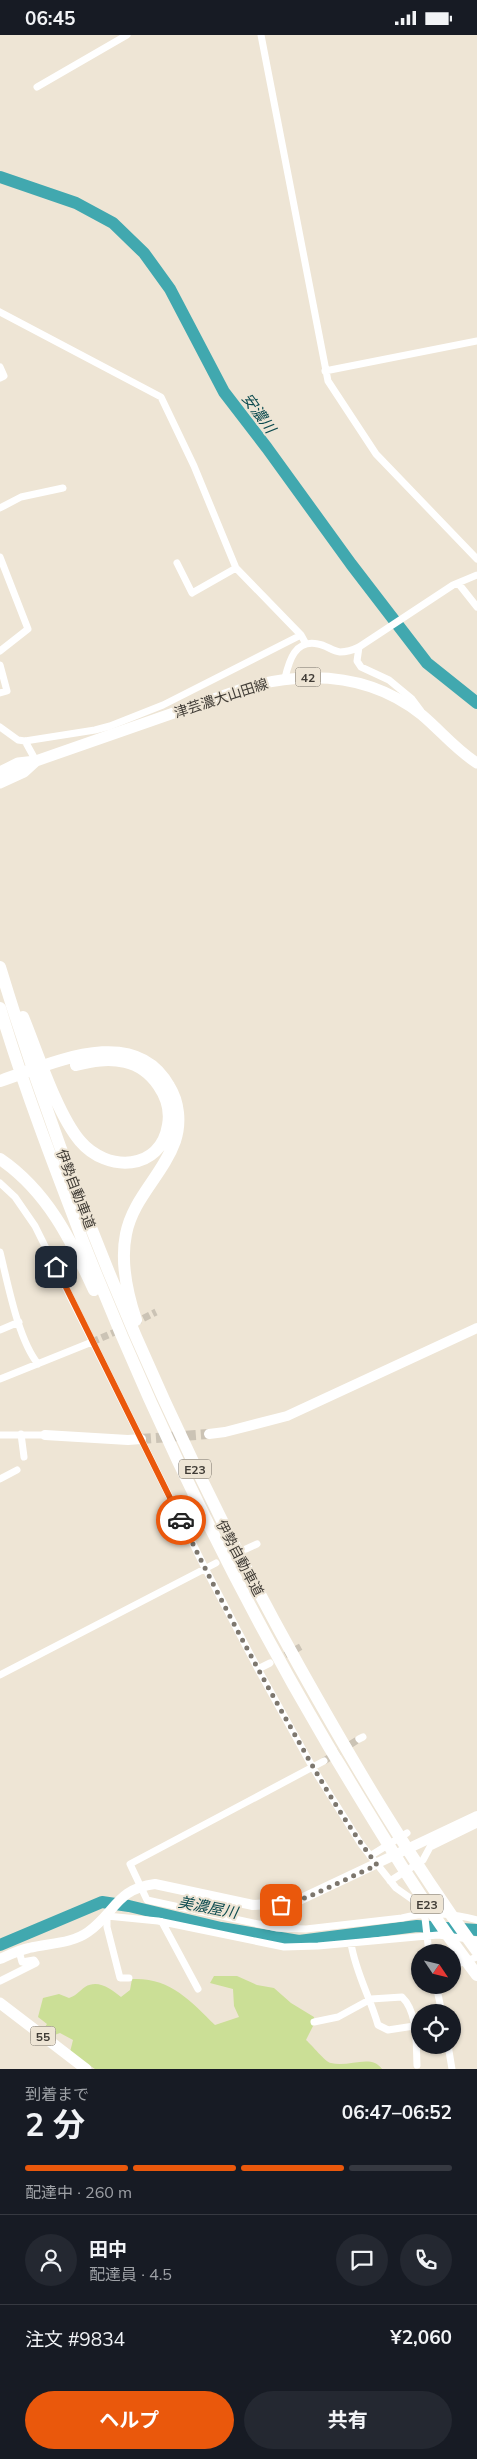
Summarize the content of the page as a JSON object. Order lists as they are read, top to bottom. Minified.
{"streets":{"highway":["伊勢自動車道","E23"],"main road":["42","津芸濃大山田線","55"]},"water":["安濃川","美濃屋川"],"north":"bottom right","page":{"status":"06:45","heading":["2 分","到着まで","06:47–06:52"],"panel":["田中","配達員 · 4.5","注文 #9834","¥2,060"],"bar":"配達中 · 260 m","buttons":["ヘルプ","共有"]}}
